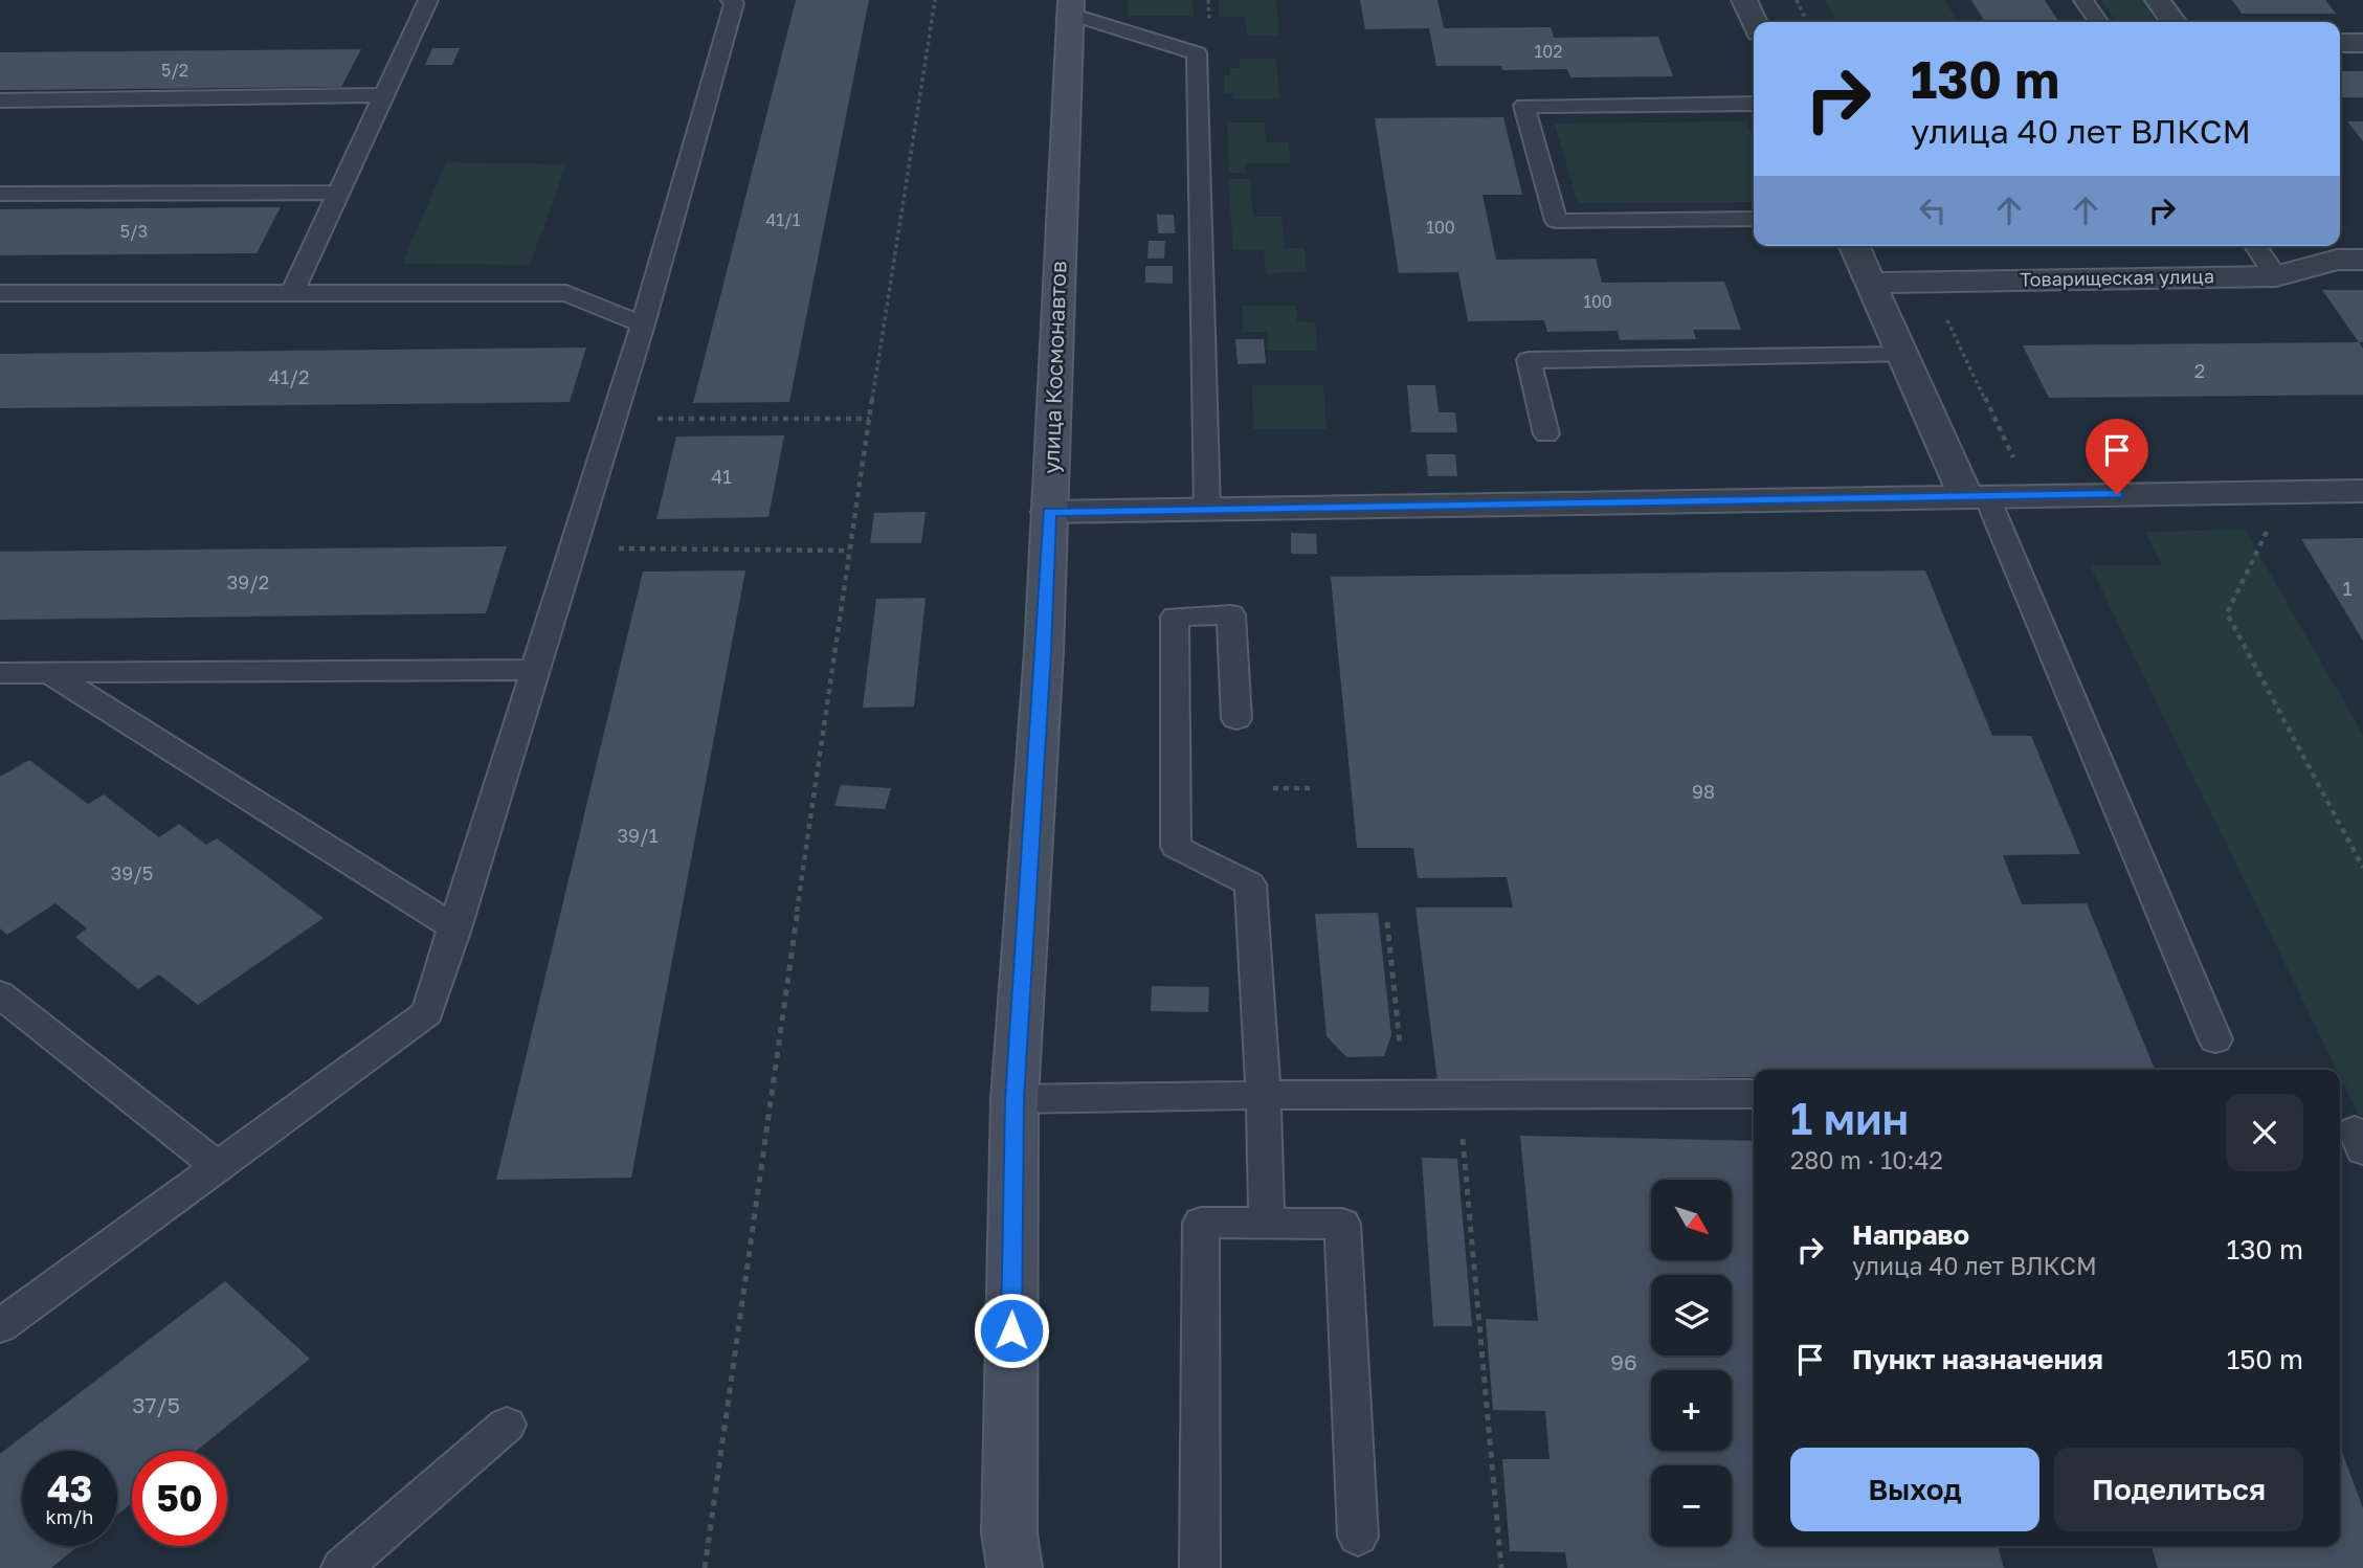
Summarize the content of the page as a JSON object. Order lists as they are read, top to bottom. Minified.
{"streets":{"main road":["улица Космонавтов"],"street":["Товарищеская улица"]},"house_numbers":["102","5/2","41/1","100","5/3","100","2","41/2","41","39/2","1","98","39/1","39/5","96","37/5"],"north":"bottom right","page":{"turn":["130 m","улица 40 лет ВЛКСМ"],"heading":["1 мин","280 m · 10:42"],"map_buttons":["+","−"],"list":[{"name":"Направо","note":"улица 40 лет ВЛКСМ","value":"130 m"},{"name":"Пункт назначения","value":"150 m"}],"buttons":["Выход","Поделиться"],"speed":"43 km/h","limit":"50"}}
